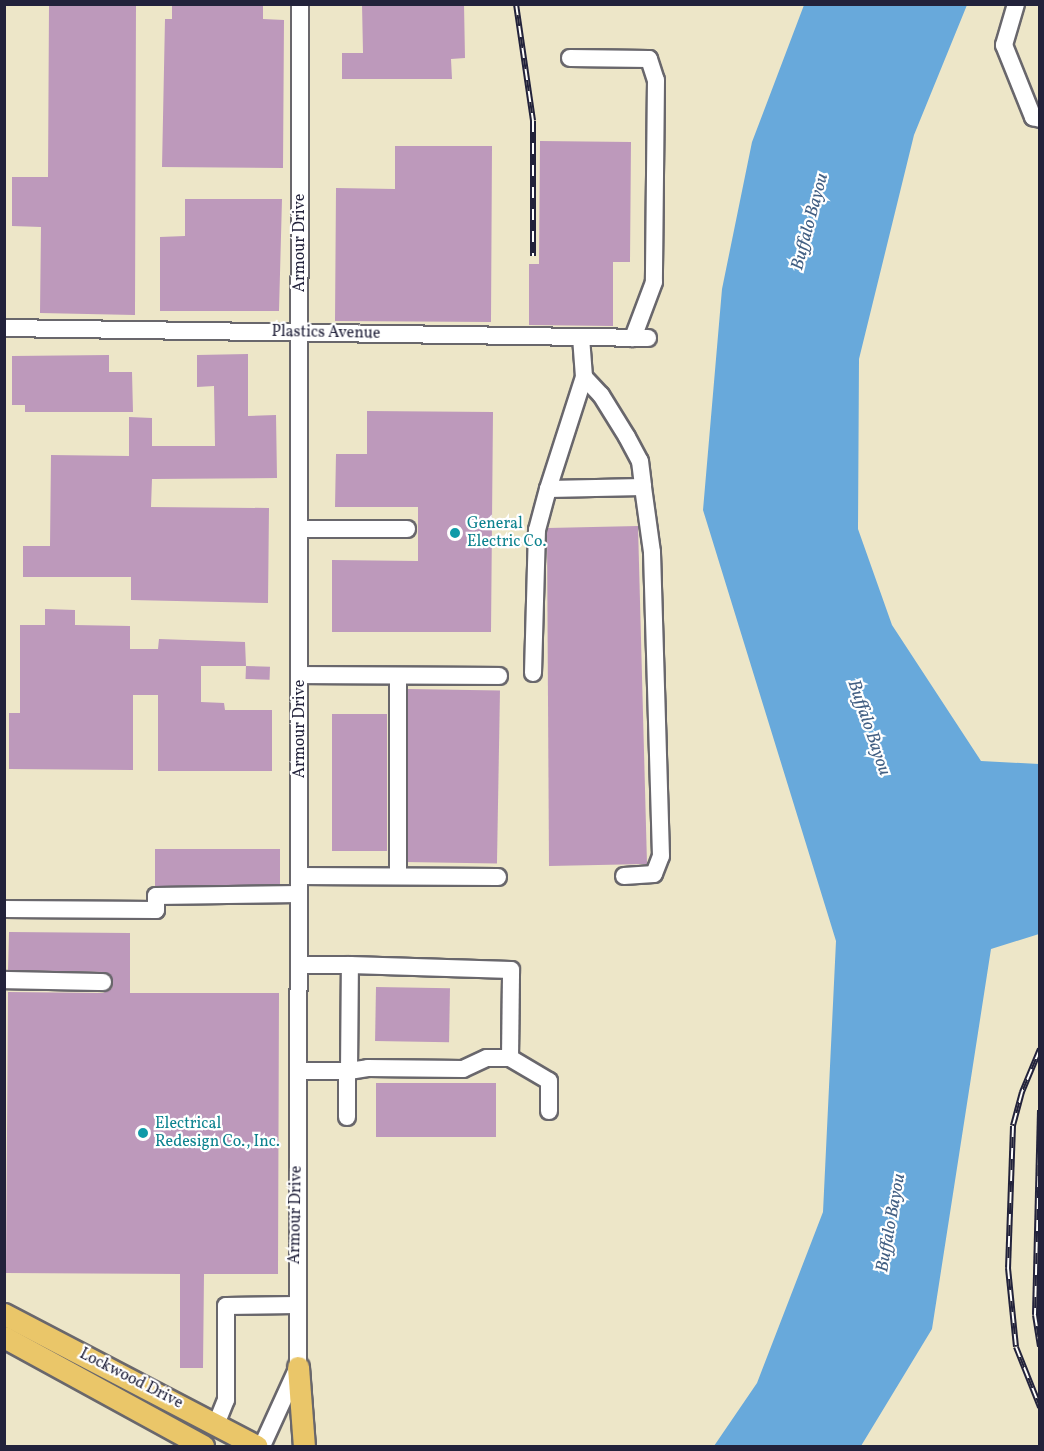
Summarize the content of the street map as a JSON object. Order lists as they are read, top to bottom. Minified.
{"streets":{"main road":["Lockwood Drive"],"street":["Armour Drive","Plastics Avenue"]},"crossings":[["Armour Drive","Plastics Avenue"]],"water":["Buffalo Bayou"],"places":["General Electric Co.","Electrical Redesign Co., Inc."]}
